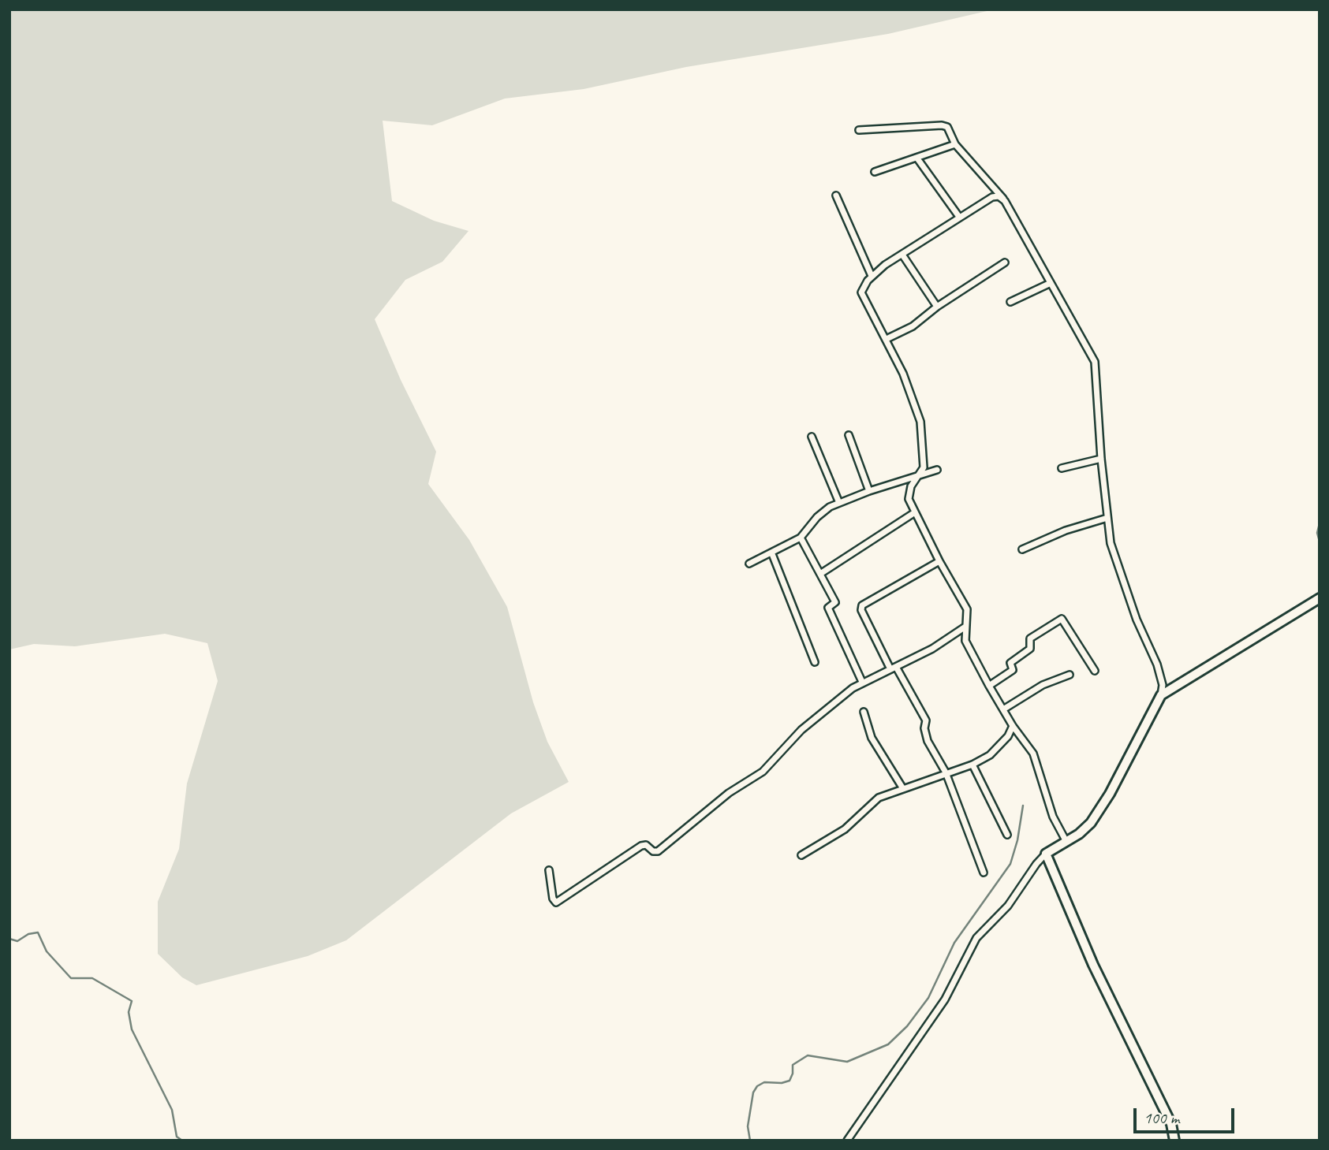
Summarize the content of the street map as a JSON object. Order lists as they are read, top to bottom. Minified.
{"scale_bar":"100 m"}
